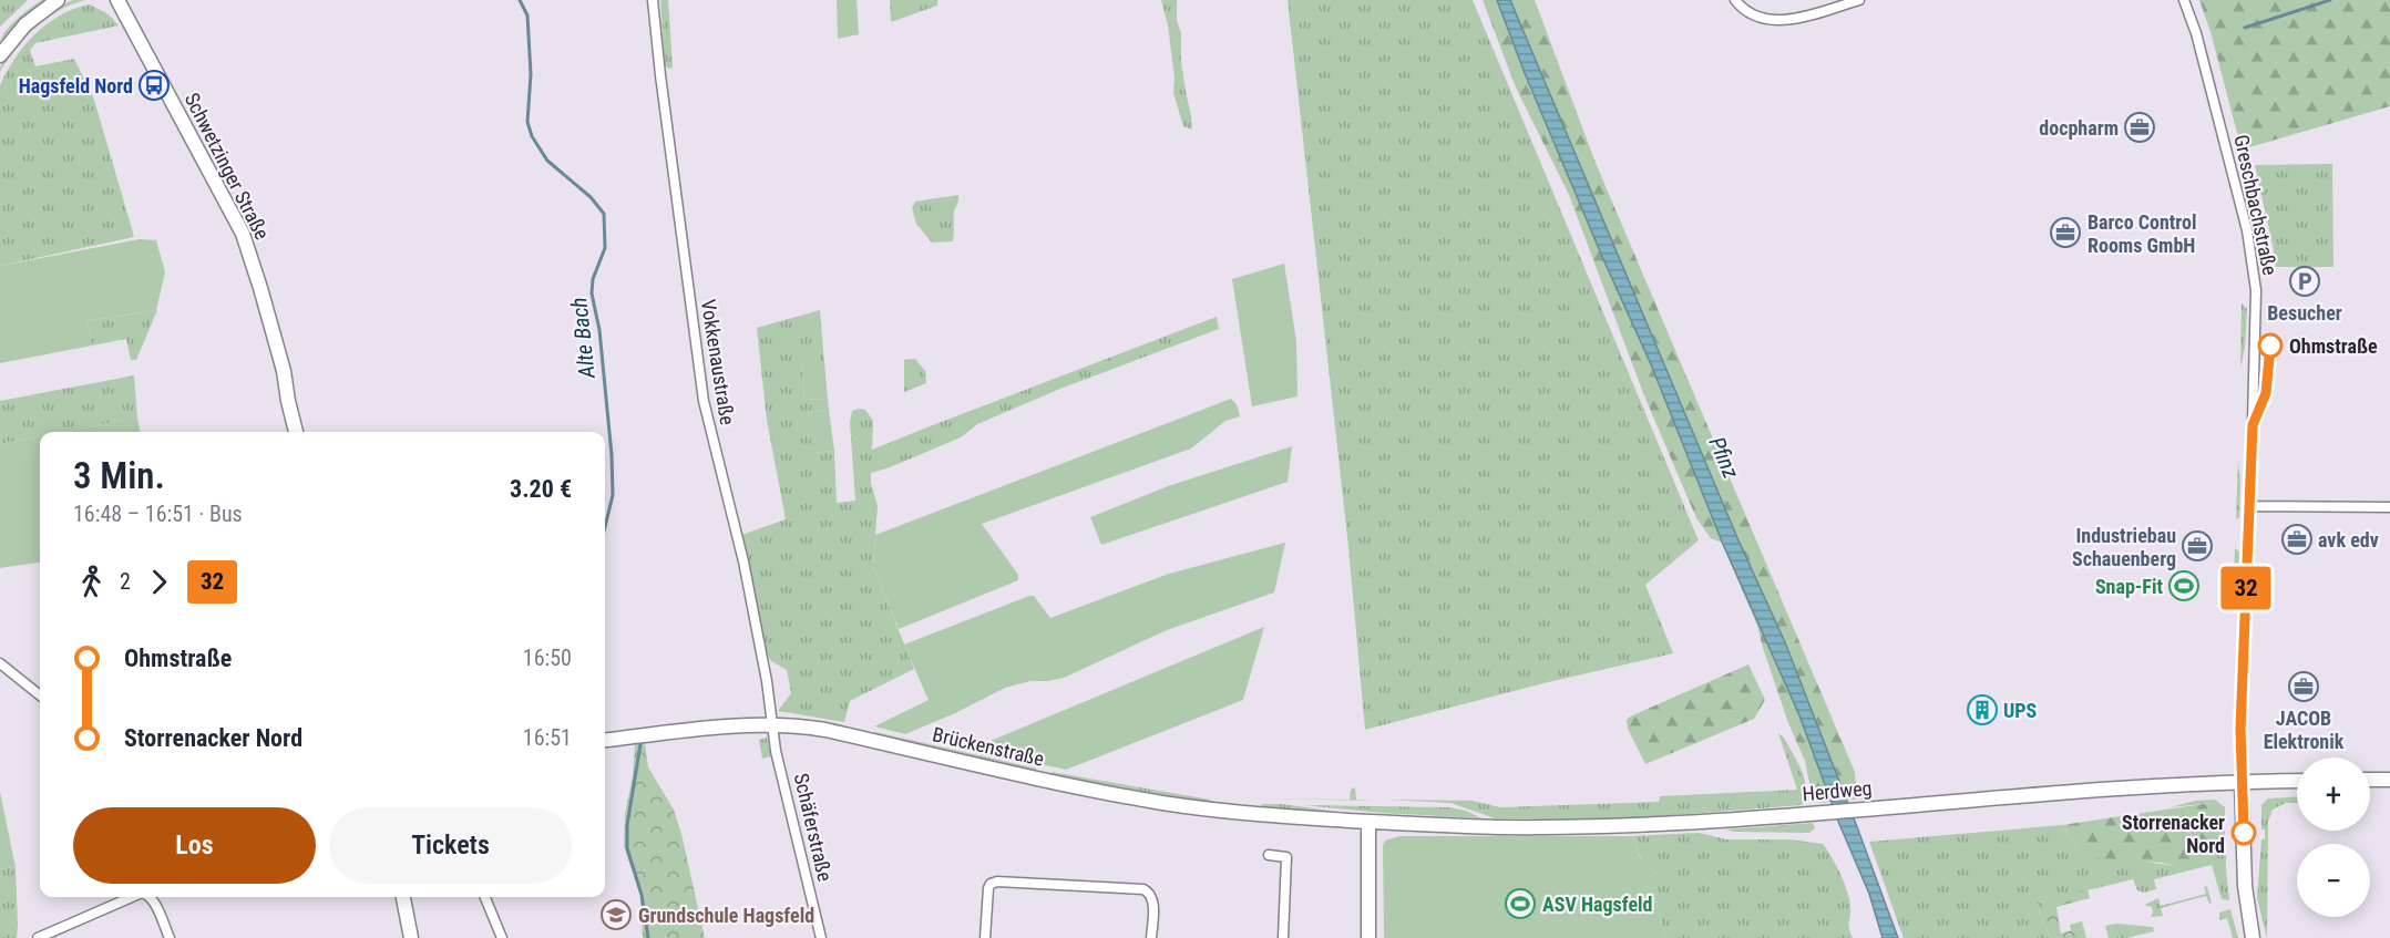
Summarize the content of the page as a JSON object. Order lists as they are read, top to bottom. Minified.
{"streets":{"main road":["Schwetzinger Straße","Brückenstraße","Herdweg"],"street":["Greschbachstraße","Vokkenaustraße","Schäferstraße"]},"crossings":[["Greschbachstraße","Herdweg"],["Vokkenaustraße","Brückenstraße"],["Vokkenaustraße","Schäferstraße"],["Brückenstraße","Herdweg"],["Brückenstraße","Schäferstraße"]],"water":["Alte Bach","Pfinz"],"places":{"bus stop":["Hagsfeld Nord"],"office":["docpharm","Barco Control Rooms GmbH","avk edv","Industriebau Schauenberg","JACOB Elektronik"],"parking":["Besucher"],"other":["Ohmstraße","Storrenacker Nord"],"sports":["Snap-Fit","ASV Hagsfeld"],"building":["UPS"],"school or university":["Grundschule Hagsfeld"]},"lines":["bus line 32"],"page":{"on_map":"32","heading":["3 Min.","16:48 – 16:51 · Bus","3.20 €"],"legs":["2","32"],"list":[{"name":"Ohmstraße","value":"16:50"},{"name":"Storrenacker Nord","value":"16:51"}],"map_buttons":["+","−"],"buttons":["Los","Tickets"]}}
